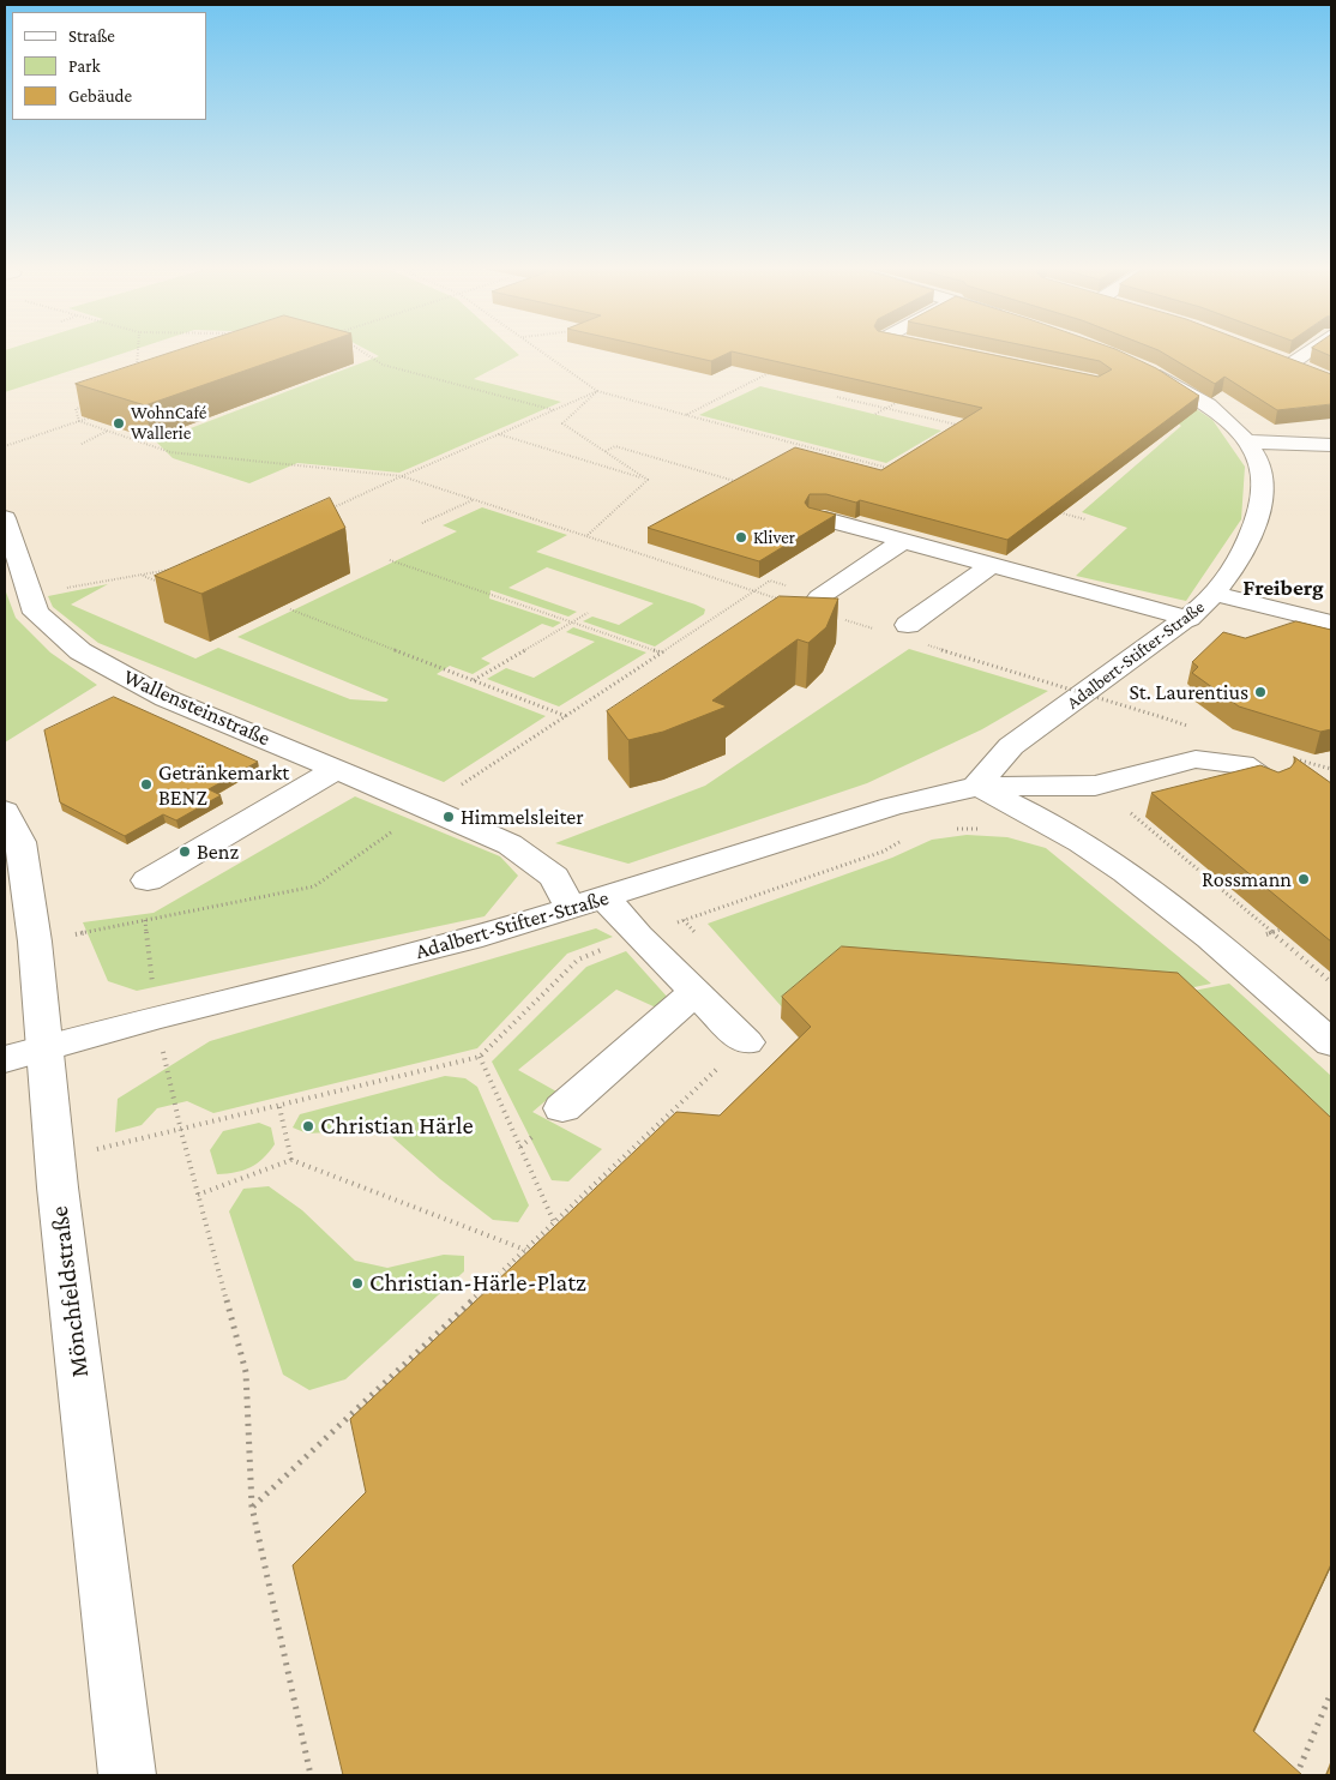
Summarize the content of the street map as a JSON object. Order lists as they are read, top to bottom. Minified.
{"streets":{"street":["Adalbert-Stifter-Straße","Wallensteinstraße","Mönchfeldstraße"]},"crossings":[["Adalbert-Stifter-Straße","Wallensteinstraße"],["Adalbert-Stifter-Straße","Mönchfeldstraße"]],"districts":["Freiberg"],"places":["WohnCafé Wallerie","Kliver","St. Laurentius","Getränkemarkt BENZ","Himmelsleiter","Benz","Rossmann","Christian Härle","Christian-Härle-Platz"],"legend":["Straße","Park","Gebäude"]}
